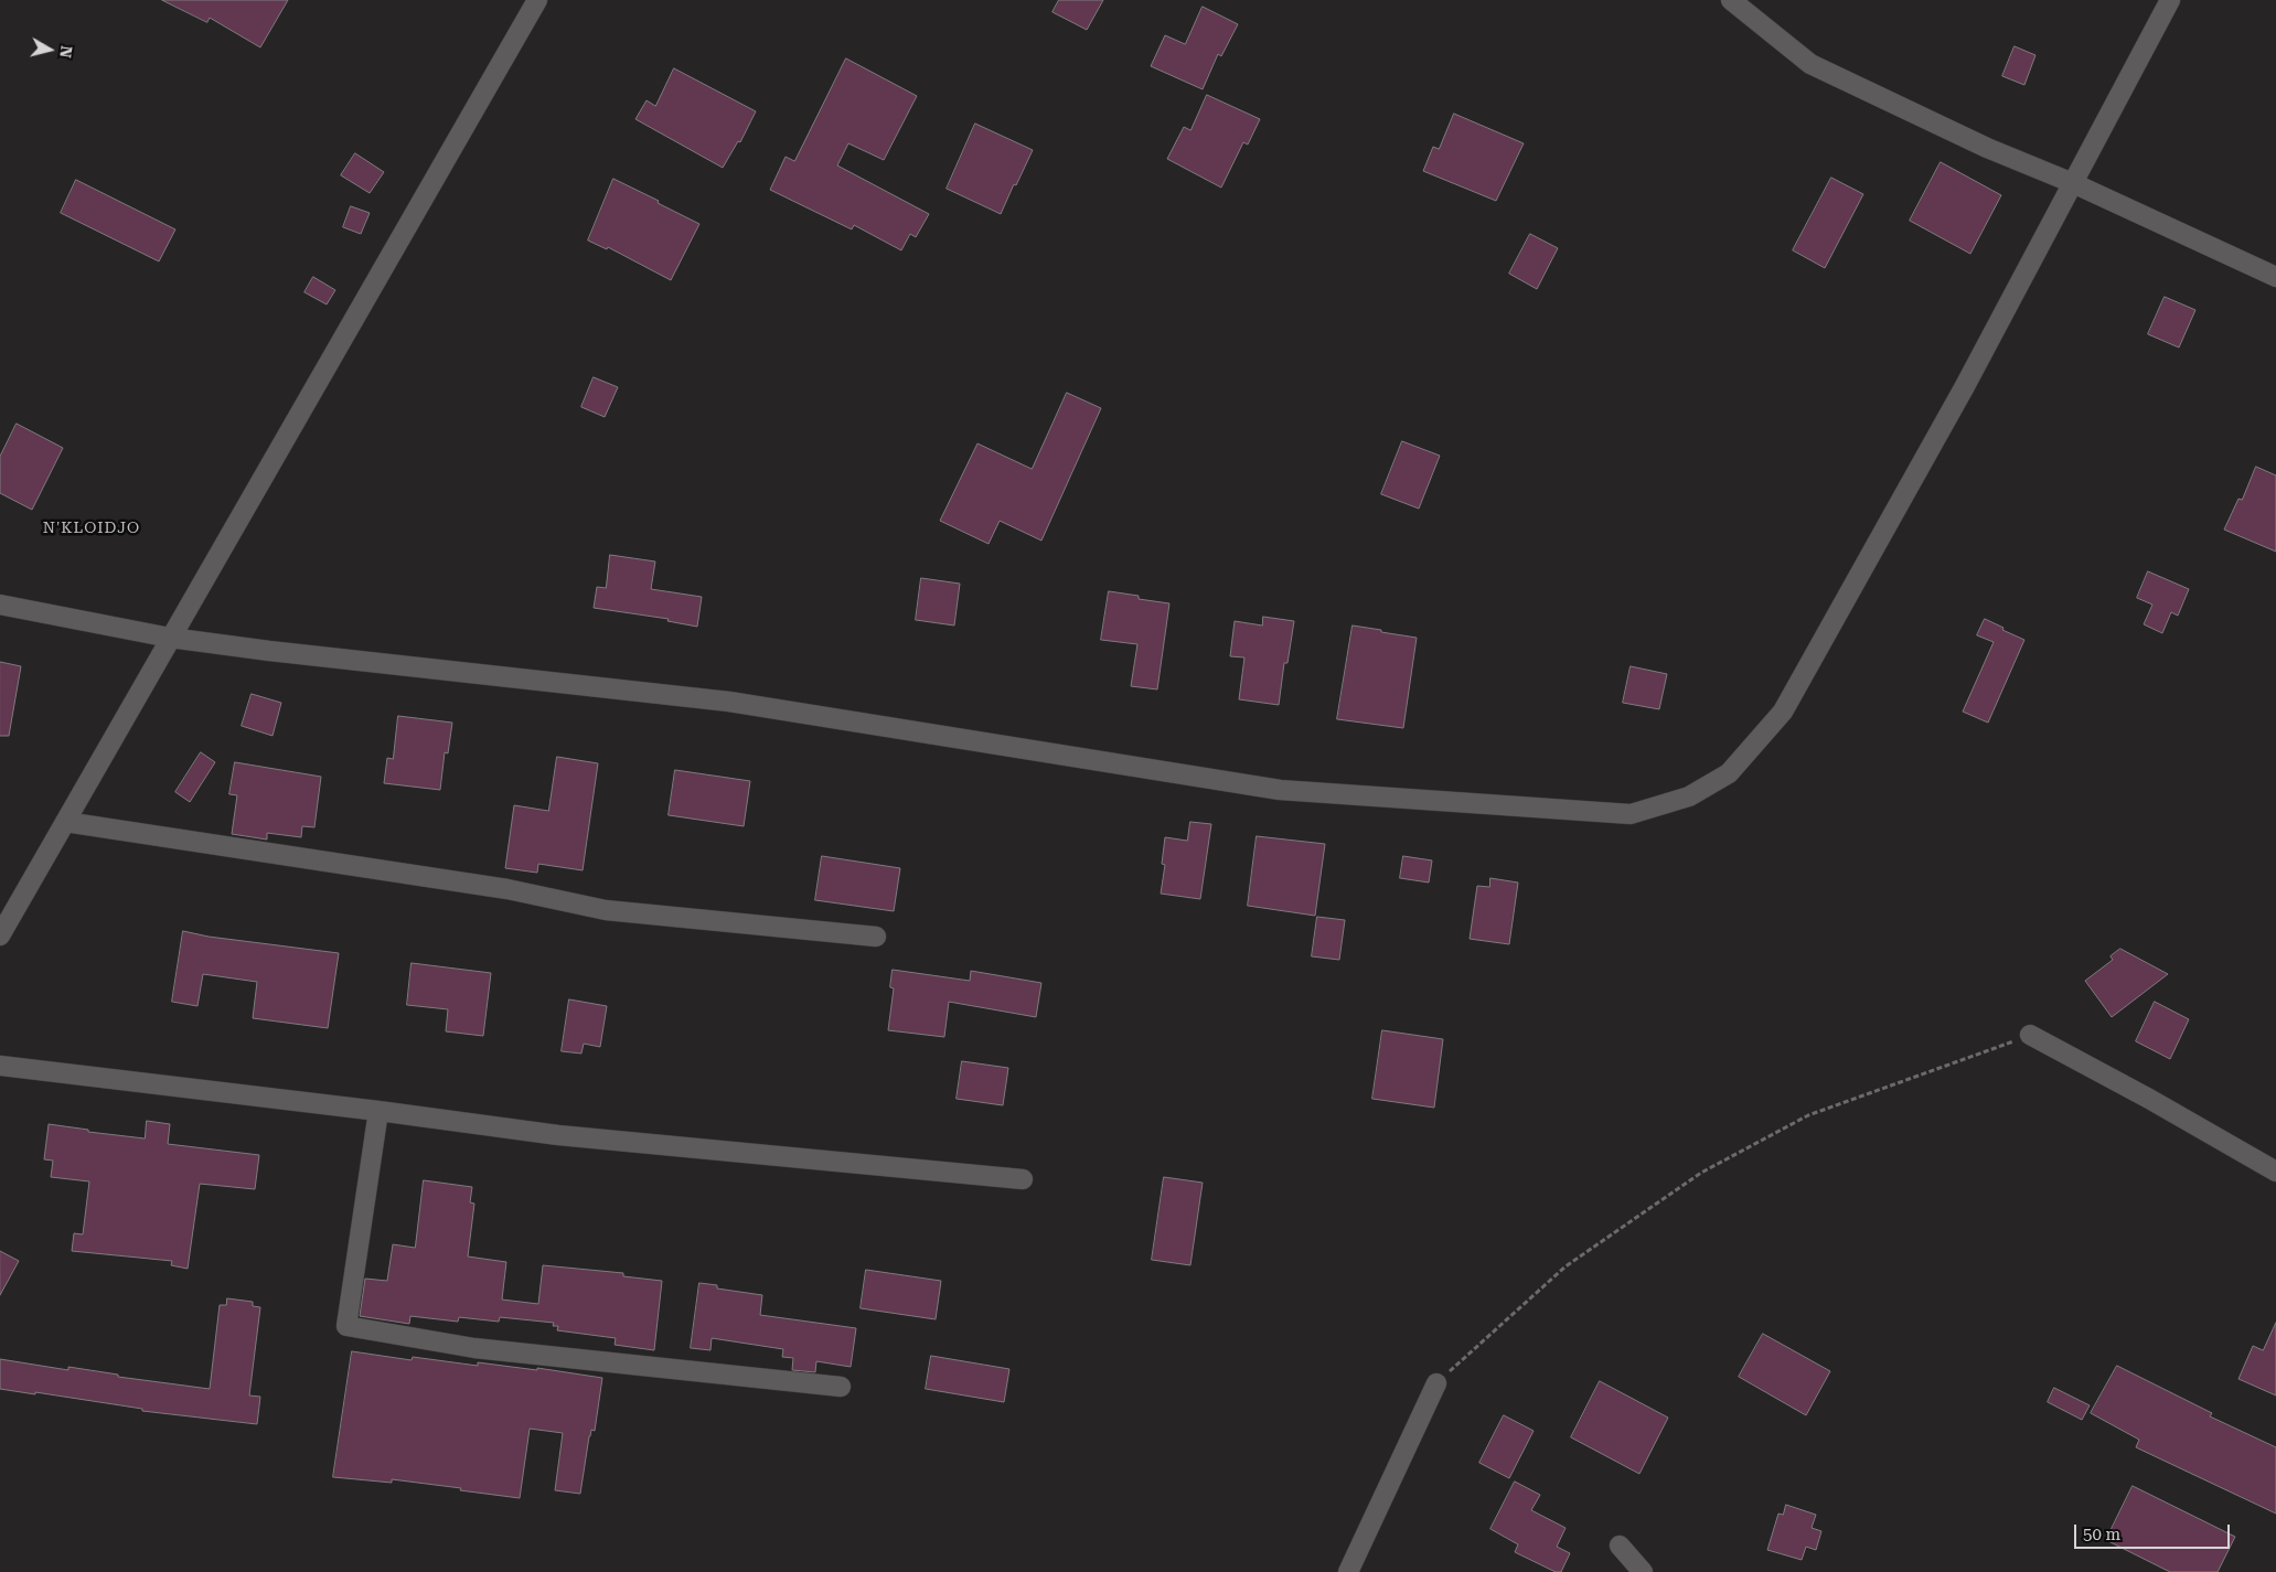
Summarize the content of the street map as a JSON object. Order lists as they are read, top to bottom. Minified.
{"districts":["N'KLOIDJO"],"scale_bar":"50 m","north":"right"}
